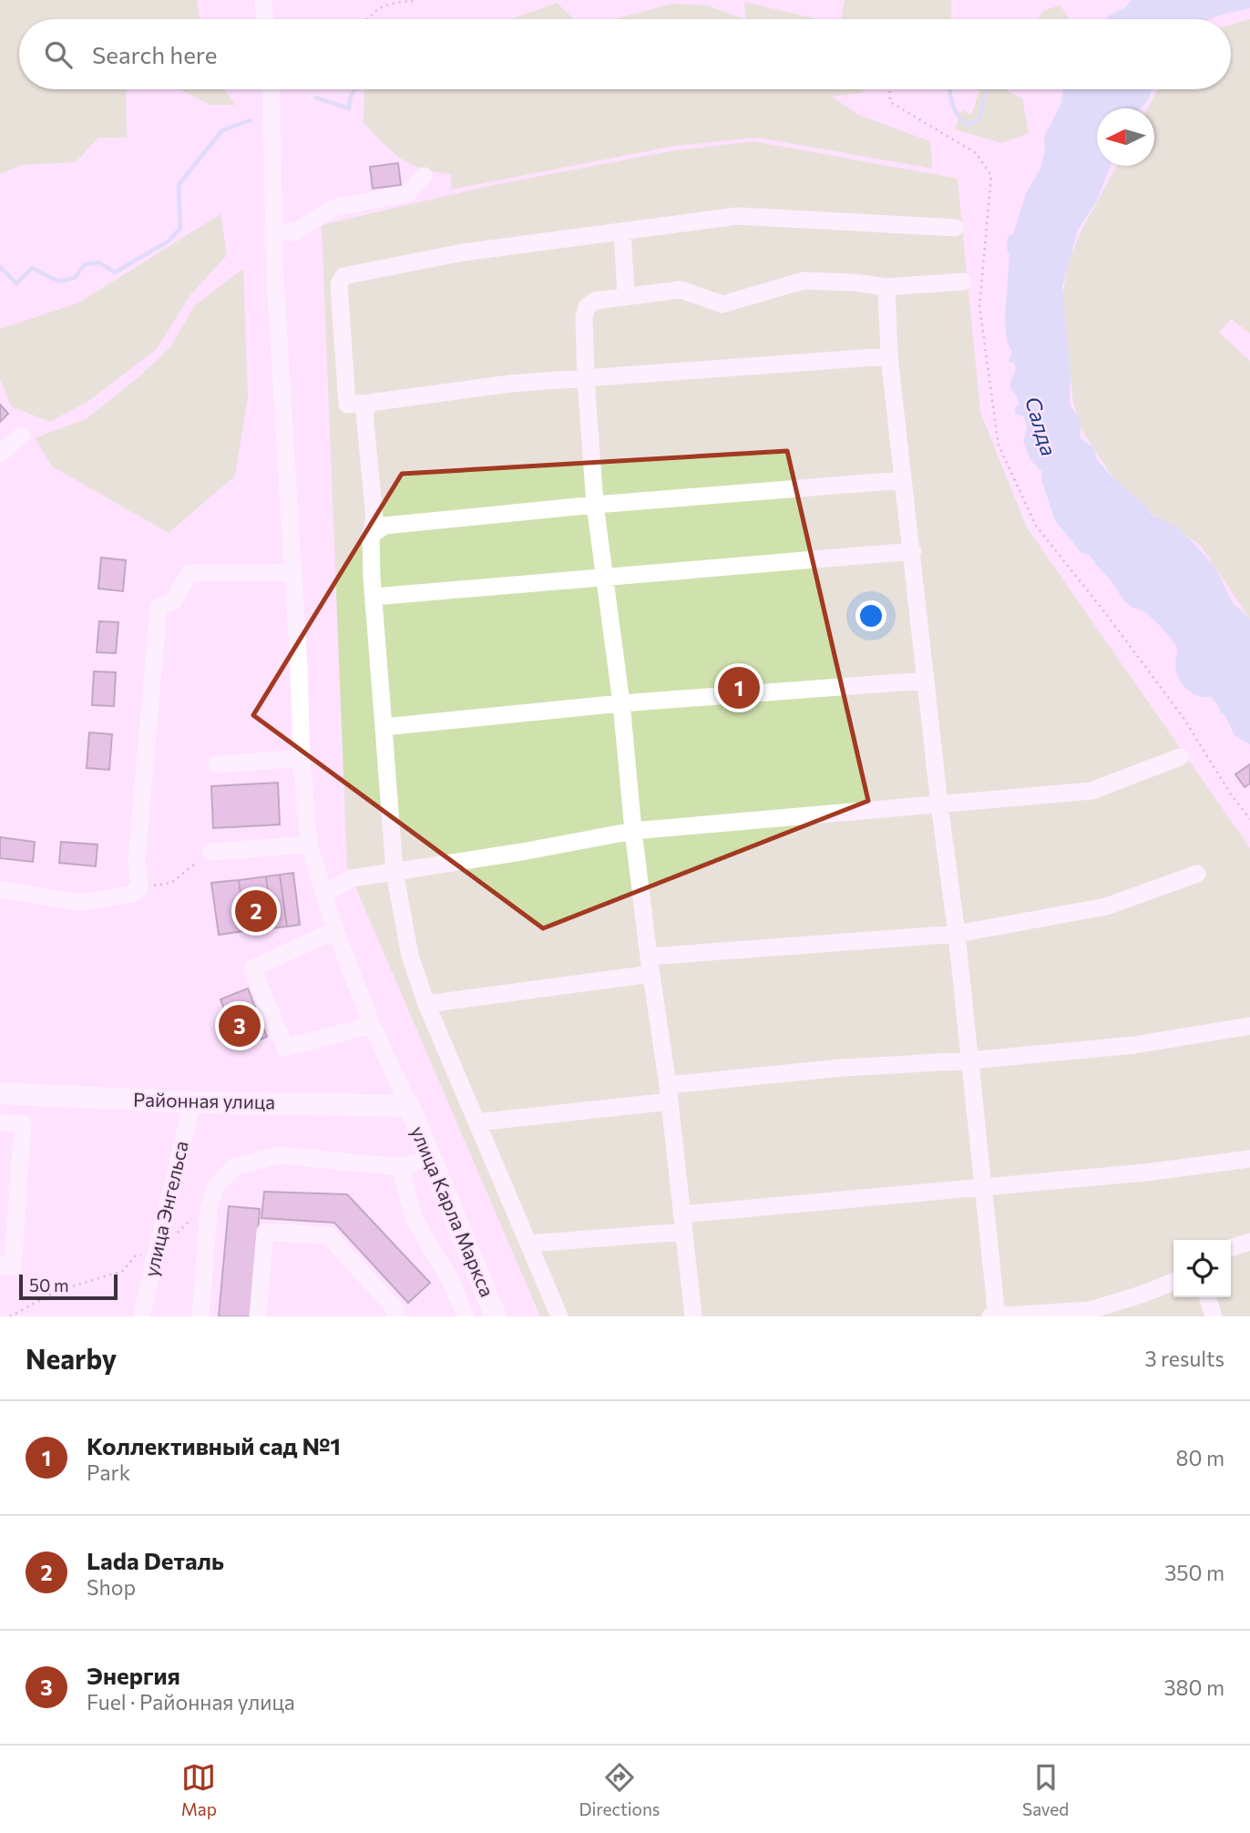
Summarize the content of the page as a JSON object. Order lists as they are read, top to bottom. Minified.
{"streets":{"main road":["Районная улица","улица Карла Маркса"],"street":["улица Энгельса"]},"crossings":[["Районная улица","улица Энгельса"],["Районная улица","улица Карла Маркса"]],"water":["Салда"],"scale_bar":"50 m","north":"left","page":{"search":"Search here","pins":["1","2","3"],"scale":"50 m","heading":["Nearby","3 results"],"list":[{"mark":"1","name":"Коллективный сад №1","note":"Park","value":"80 m"},{"mark":"2","name":"Lada Dеталь","note":"Shop","value":"350 m"},{"mark":"3","name":"Энергия","note":"Fuel · Районная улица","value":"380 m"}],"nav":["Map","Directions","Saved"]}}
